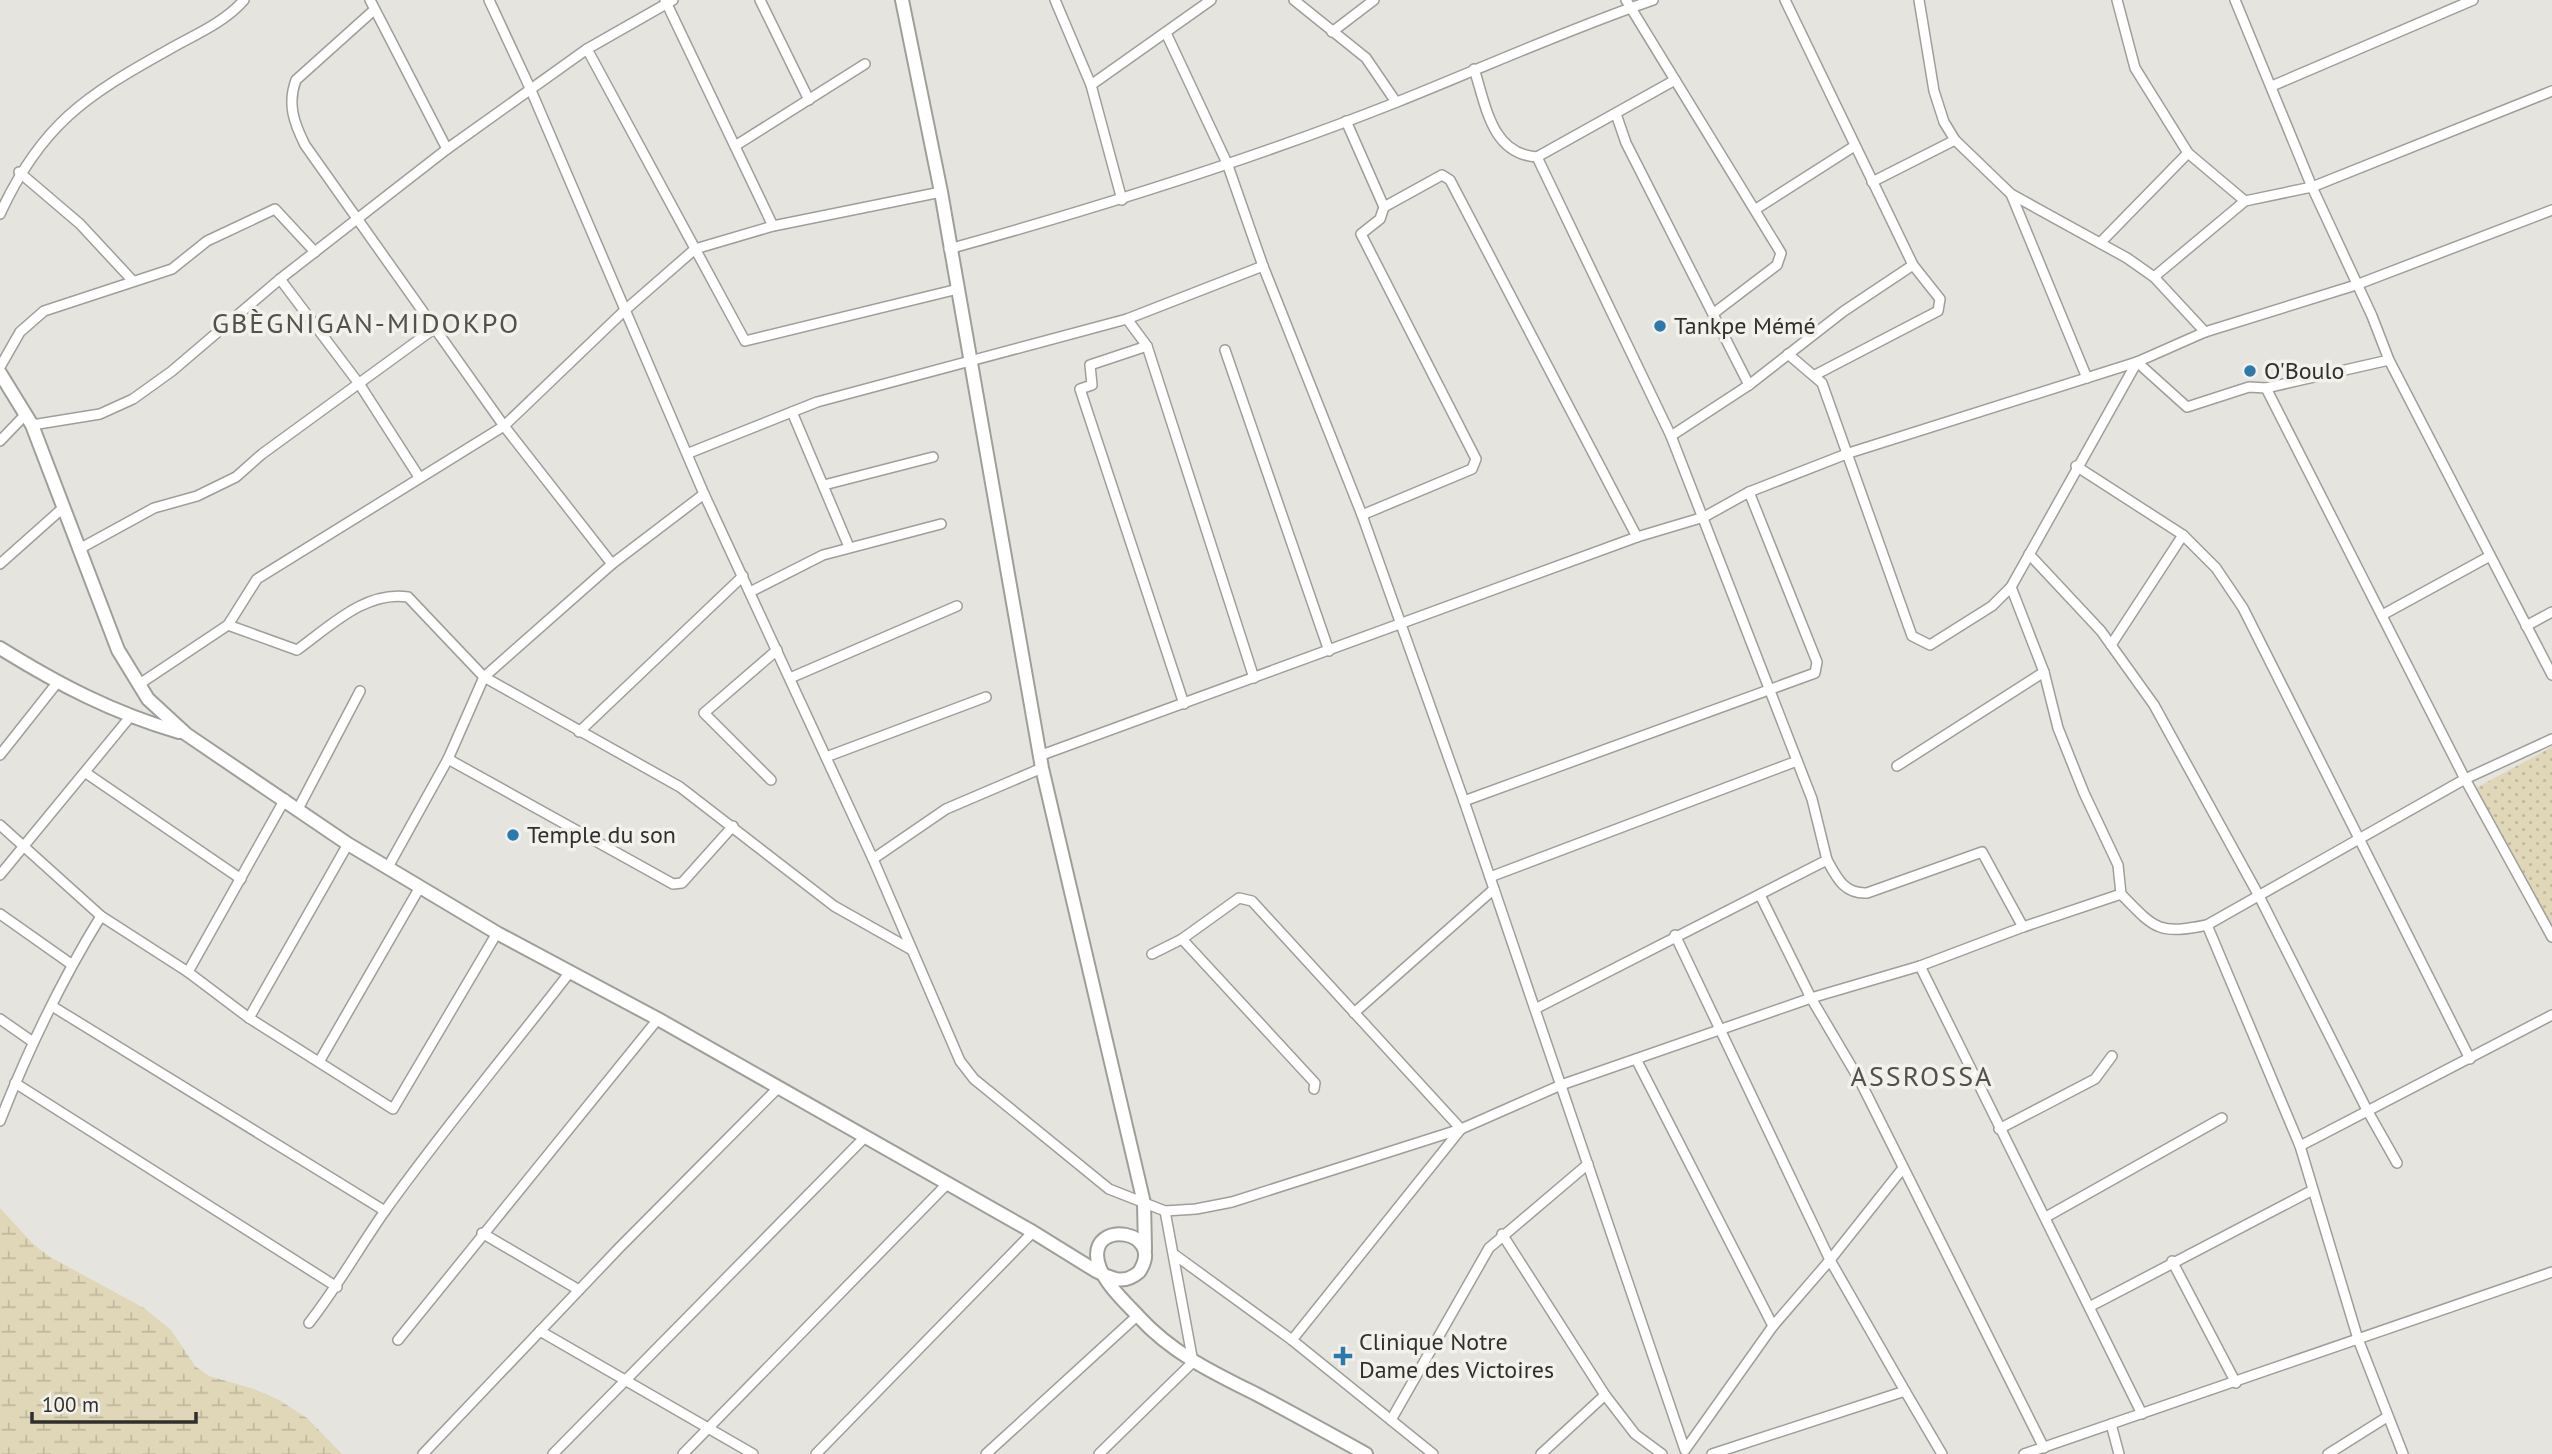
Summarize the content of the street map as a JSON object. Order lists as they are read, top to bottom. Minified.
{"districts":["GBÈGNIGAN-MIDOKPO","ASSROSSA"],"places":{"other":["Tankpe Mémé","O'Boulo","Temple du son"],"health":["Clinique Notre Dame des Victoires"]},"scale_bar":"100 m"}
